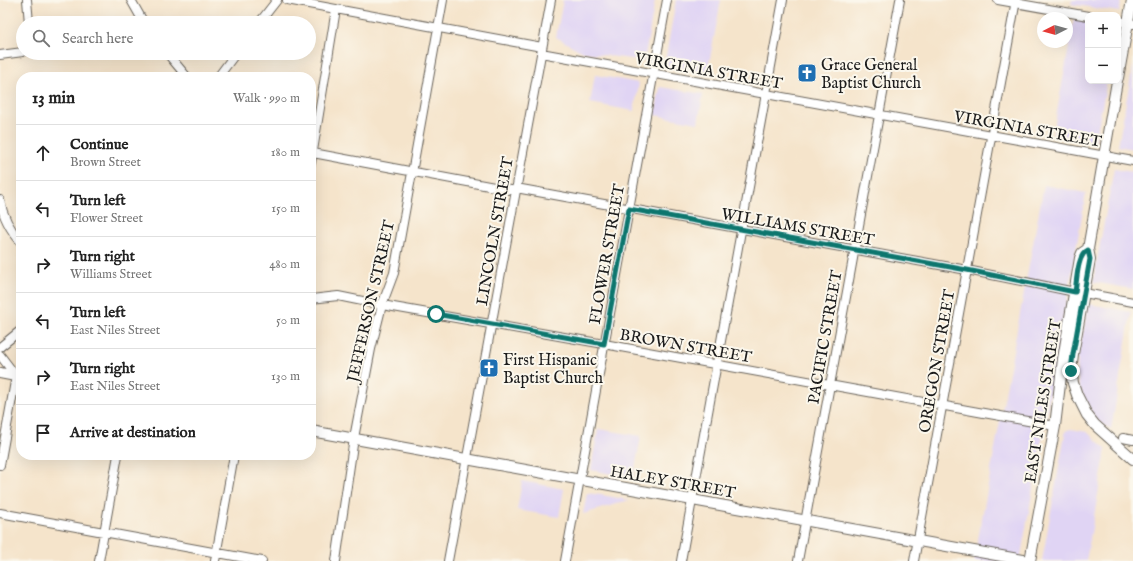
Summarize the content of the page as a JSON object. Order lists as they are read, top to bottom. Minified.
{"streets":{"main road":["EAST NILES STREET","HALEY STREET"],"street":["VIRGINIA STREET","WILLIAMS STREET","LINCOLN STREET","FLOWER STREET","JEFFERSON STREET","PACIFIC STREET","BROWN STREET","OREGON STREET"]},"crossings":[["VIRGINIA STREET","LINCOLN STREET"],["VIRGINIA STREET","FLOWER STREET"],["VIRGINIA STREET","JEFFERSON STREET"],["VIRGINIA STREET","PACIFIC STREET"],["VIRGINIA STREET","OREGON STREET"],["VIRGINIA STREET","EAST NILES STREET"],["WILLIAMS STREET","LINCOLN STREET"],["WILLIAMS STREET","FLOWER STREET"],["WILLIAMS STREET","JEFFERSON STREET"],["WILLIAMS STREET","PACIFIC STREET"],["WILLIAMS STREET","OREGON STREET"],["WILLIAMS STREET","EAST NILES STREET"],["LINCOLN STREET","BROWN STREET"],["LINCOLN STREET","HALEY STREET"],["FLOWER STREET","BROWN STREET"],["FLOWER STREET","HALEY STREET"],["JEFFERSON STREET","BROWN STREET"],["JEFFERSON STREET","HALEY STREET"],["PACIFIC STREET","BROWN STREET"],["PACIFIC STREET","HALEY STREET"],["BROWN STREET","OREGON STREET"],["BROWN STREET","EAST NILES STREET"],["OREGON STREET","HALEY STREET"],["EAST NILES STREET","HALEY STREET"]],"places":{"church":["Grace General Baptist Church","First Hispanic Baptist Church"]},"north":"left","page":{"map_buttons":["+","−"],"search":"Search here","heading":["13 min","Walk · 990 m"],"list":[["Continue","Brown Street","180 m"],["Turn left","Flower Street","150 m"],["Turn right","Williams Street","480 m"],["Turn left","East Niles Street","50 m"],["Turn right","East Niles Street","130 m"],"Arrive at destination"]}}
